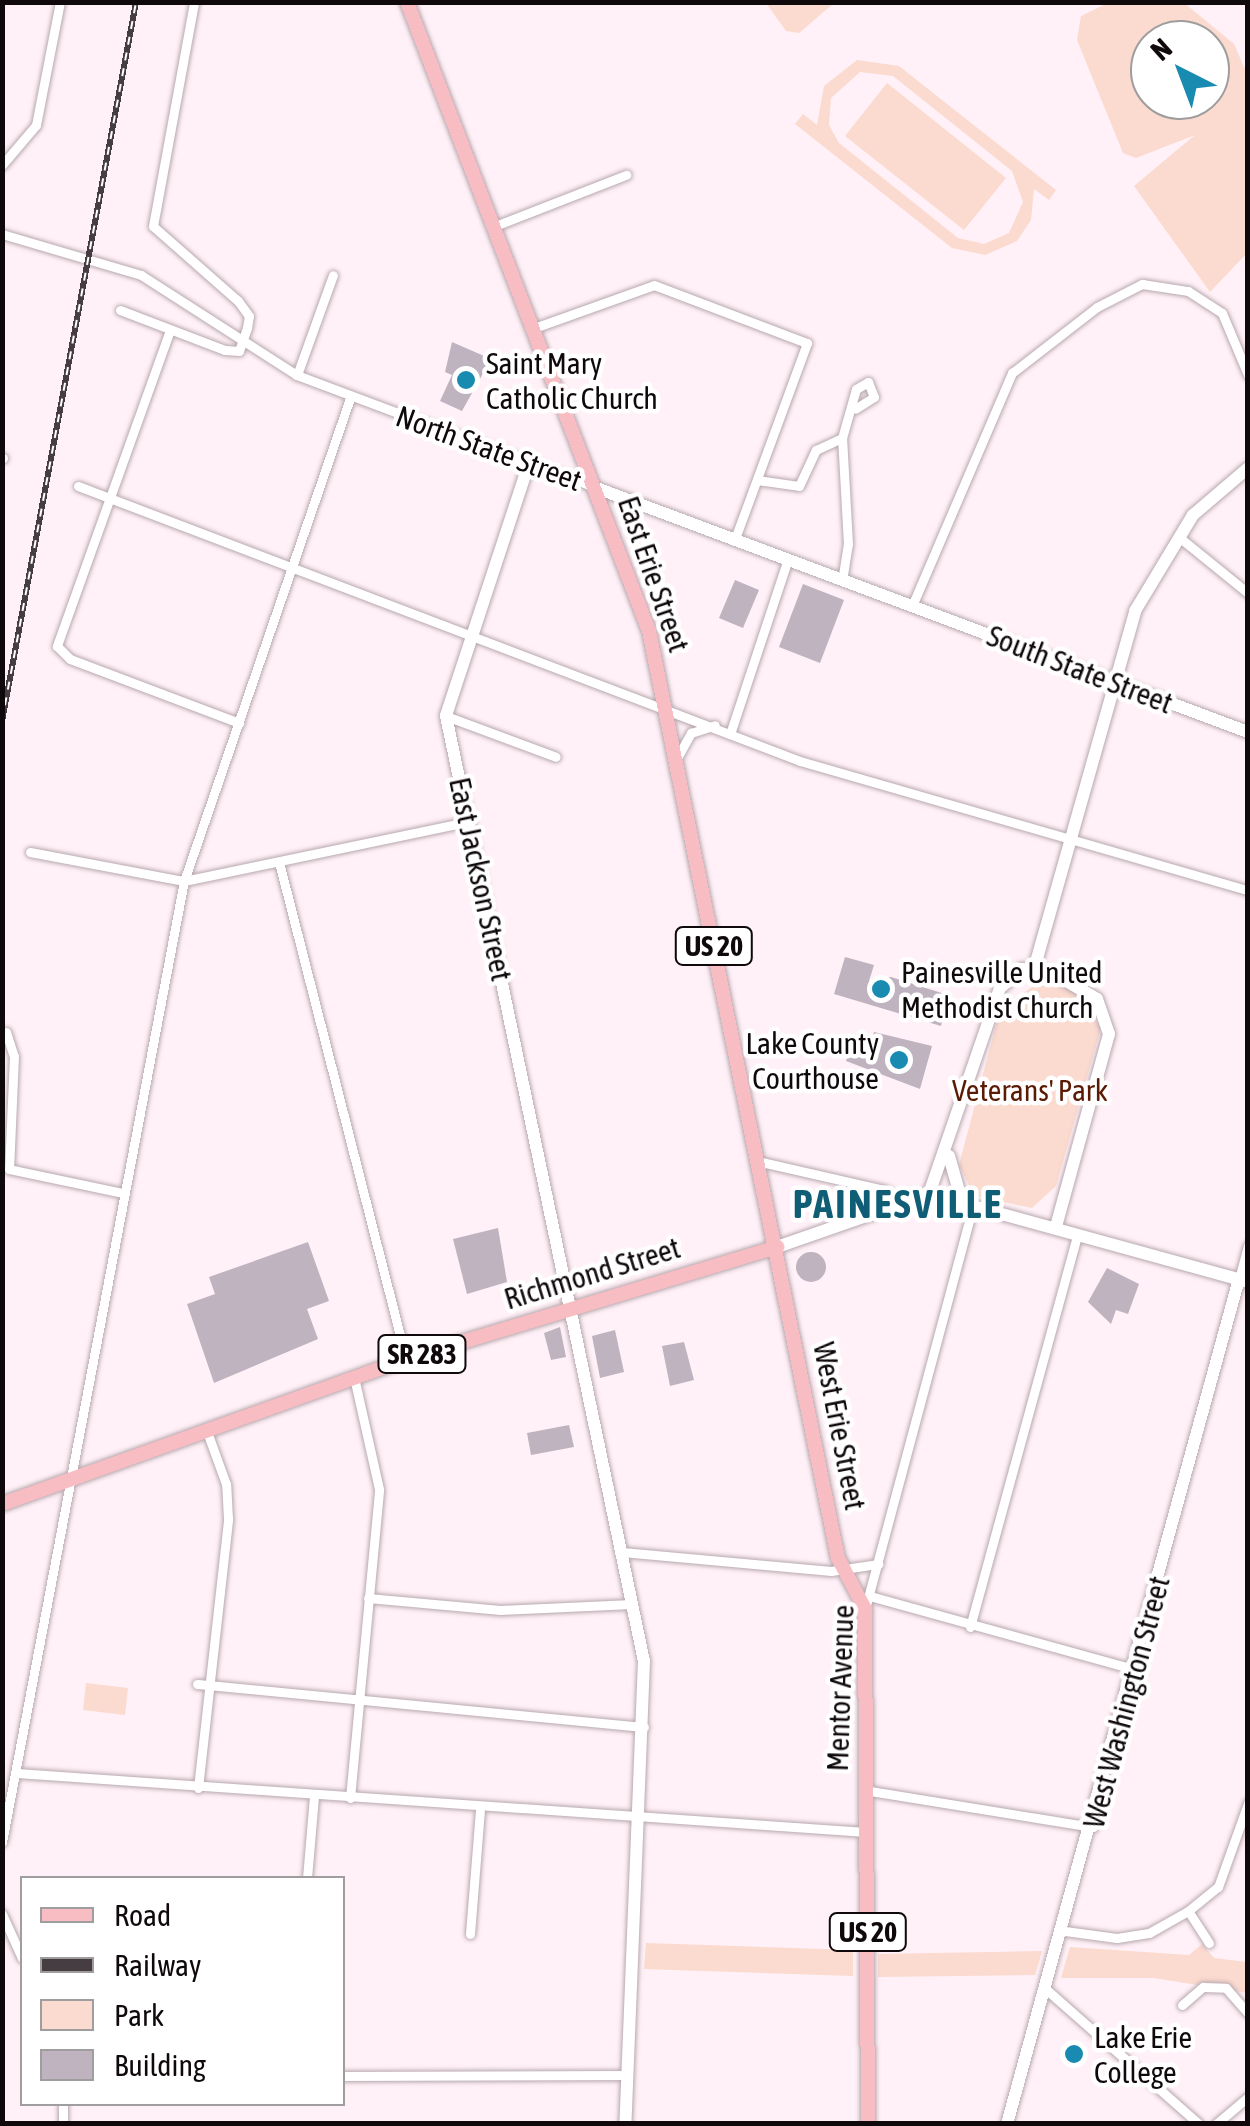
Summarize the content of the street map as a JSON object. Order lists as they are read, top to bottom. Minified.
{"streets":{"main road":["East Erie Street","US 20","Richmond Street","SR 283","West Erie Street","Mentor Avenue"],"street":["North State Street","South State Street","East Jackson Street","West Washington Street"]},"crossings":[["North State Street","East Erie Street"],["North State Street","South State Street"],["East Erie Street","Richmond Street"],["East Erie Street","West Erie Street"],["East Jackson Street","Richmond Street"],["Richmond Street","West Erie Street"],["West Erie Street","Mentor Avenue"]],"districts":["PAINESVILLE"],"parks":["Veterans' Park"],"places":["Saint Mary Catholic Church","Painesville United Methodist Church","Lake County Courthouse","Lake Erie College"],"legend":["Road","Railway","Park","Building"],"north":"top left"}
